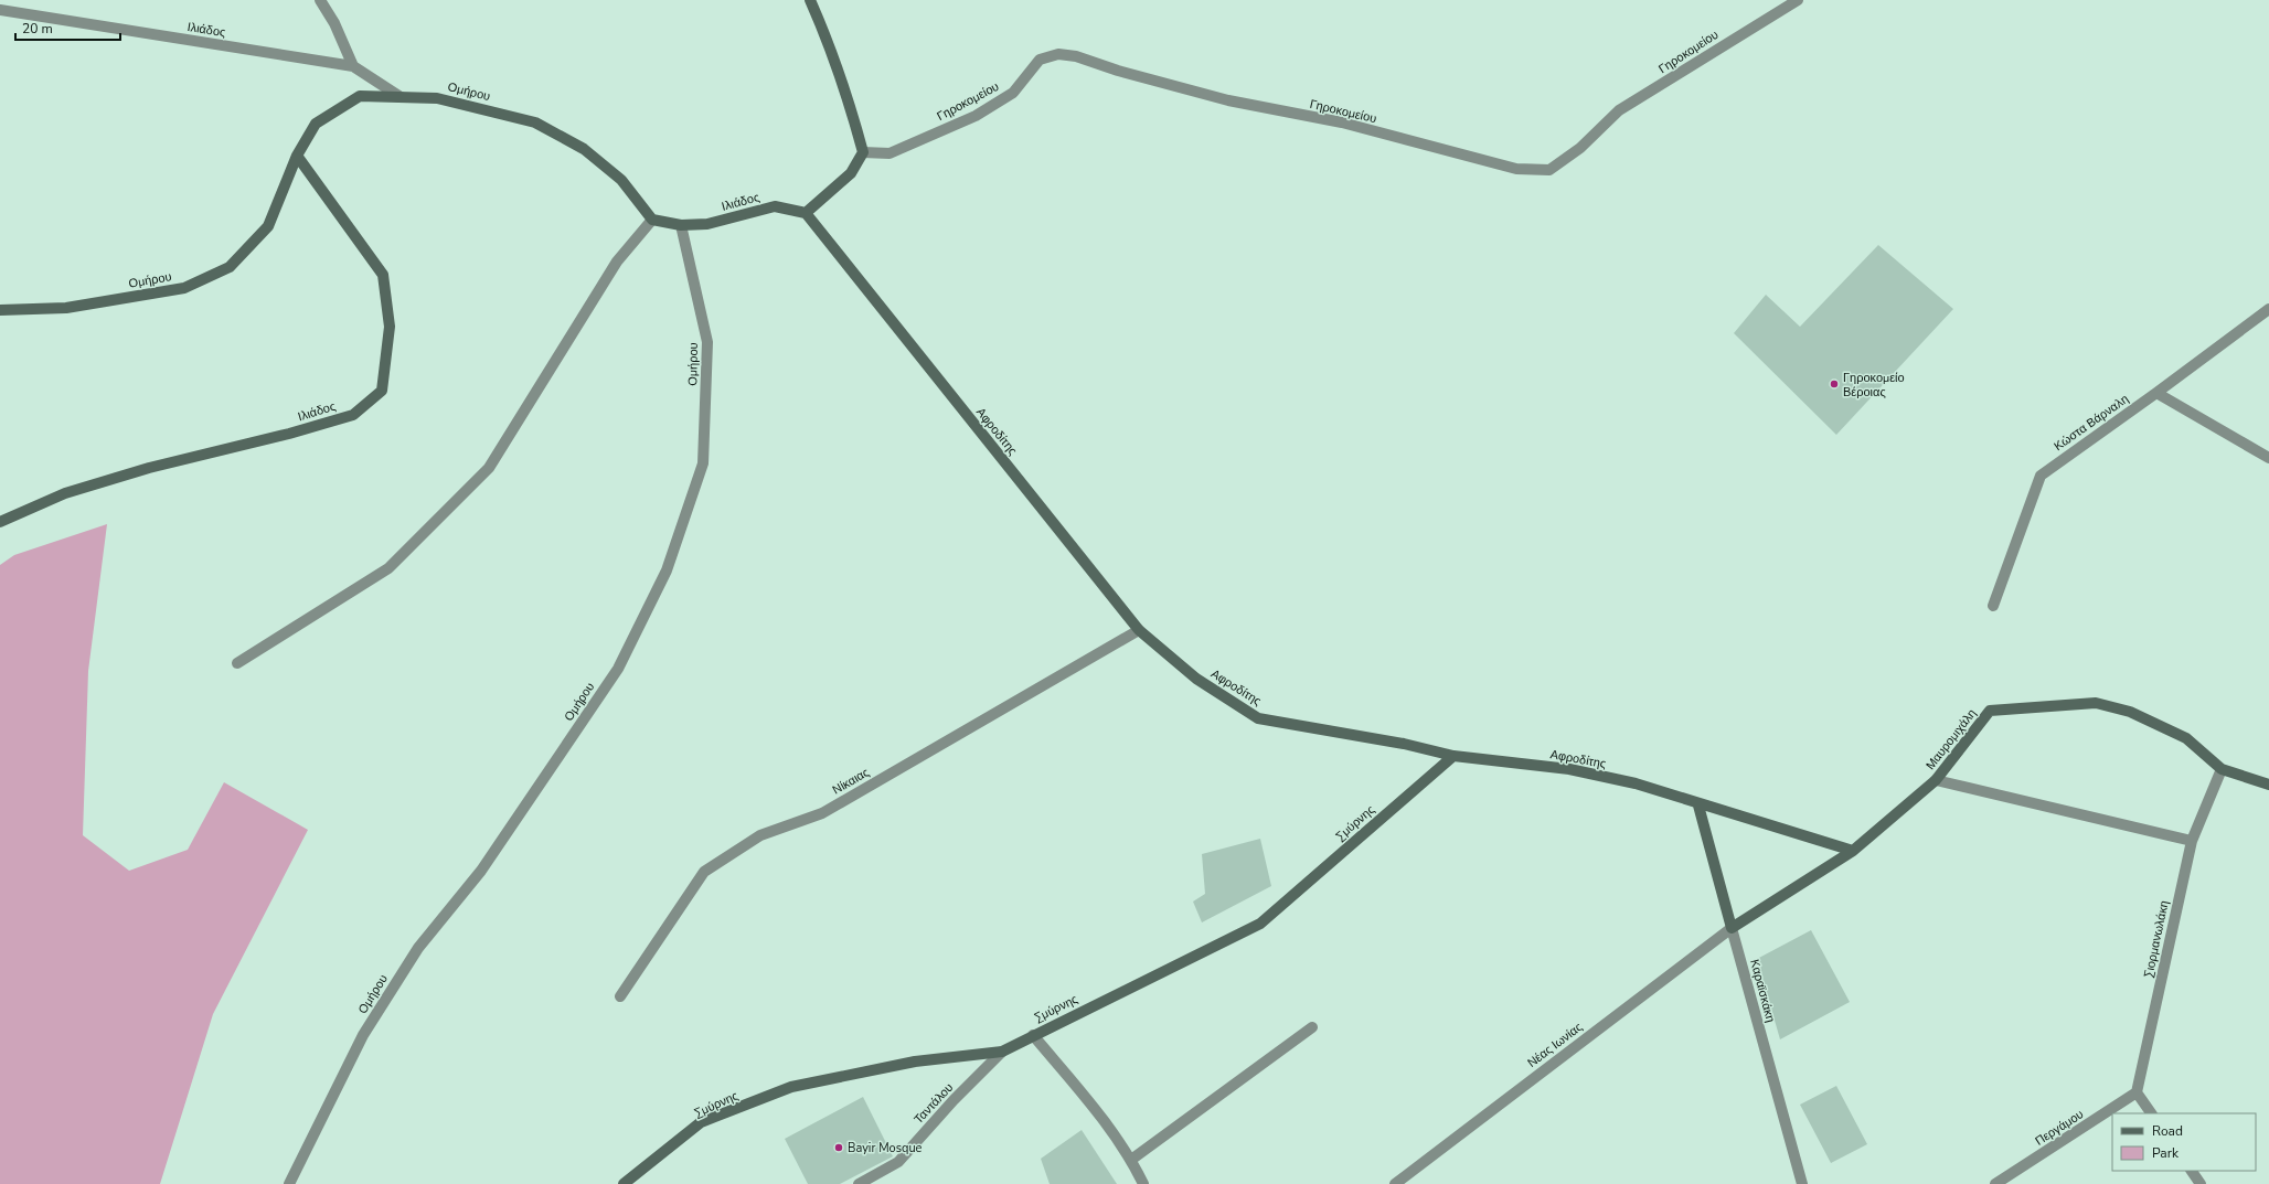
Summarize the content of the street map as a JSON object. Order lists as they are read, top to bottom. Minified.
{"streets":{"street":["Ιλιάδος","Γηροκομείου","Ομήρου","Κώστα Βάρναλη","Αφροδίτης","Μαυρομιχάλη","Νίκαιας","Σμύρνης","Σιορμανωλάκη","Καραϊσκάκη","Νέας Ιωνίας","Ταντάλου","Περγάμου"]},"crossings":[["Ιλιάδος","Ομήρου"],["Ιλιάδος","Αφροδίτης"],["Αφροδίτης","Μαυρομιχάλη"],["Αφροδίτης","Νίκαιας"],["Αφροδίτης","Σμύρνης"],["Αφροδίτης","Καραϊσκάκη"],["Μαυρομιχάλη","Σιορμανωλάκη"],["Μαυρομιχάλη","Καραϊσκάκη"],["Μαυρομιχάλη","Νέας Ιωνίας"],["Σμύρνης","Ταντάλου"],["Σιορμανωλάκη","Περγάμου"],["Καραϊσκάκη","Νέας Ιωνίας"]],"places":["Γηροκομείο Βέροιας","Bayir Mosque"],"legend":["Road","Park"],"scale_bar":"20 m"}
